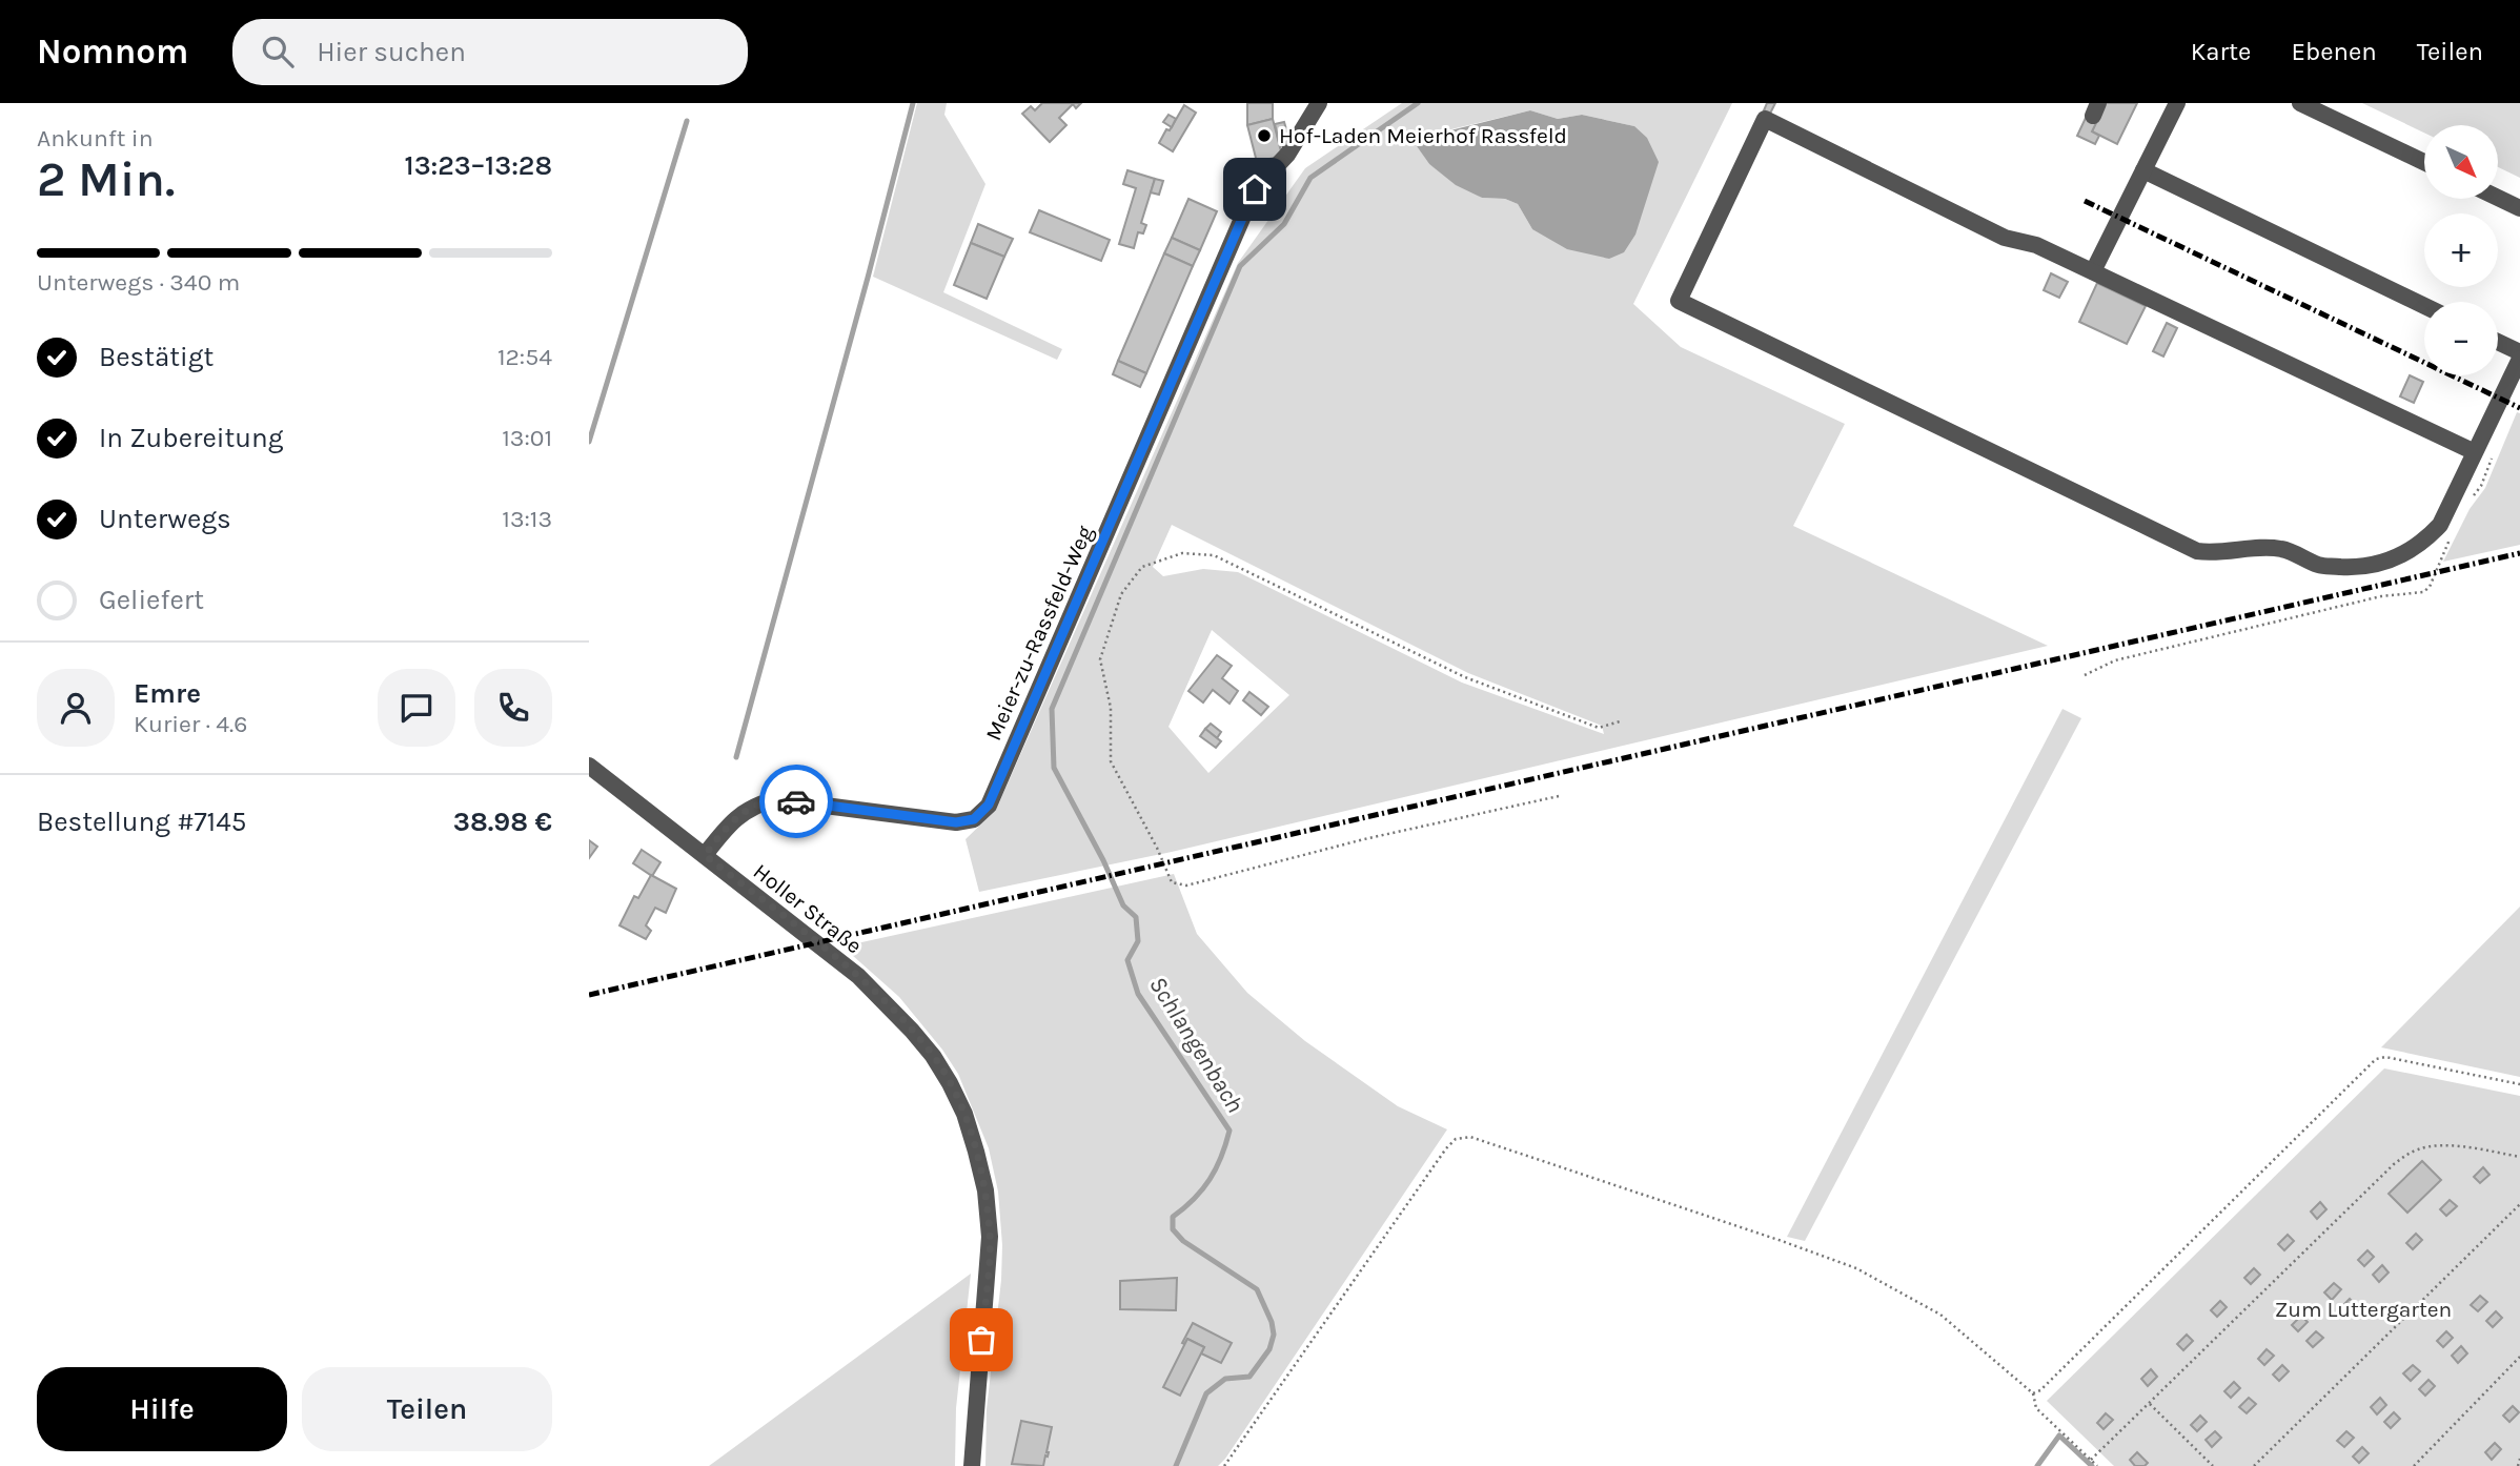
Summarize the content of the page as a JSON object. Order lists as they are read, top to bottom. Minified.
{"streets":{"street":["Meier-zu-Rassfeld-Weg","Holler Straße"]},"crossings":[["Meier-zu-Rassfeld-Weg","Holler Straße"]],"water":["Schlangenbach"],"parks":["Zum Luttergarten"],"places":["Hof-Laden Meierhof Rassfeld"],"north":"bottom right","page":{"header":"Nomnom","search":"Hier suchen","nav":["Karte","Ebenen","Teilen"],"heading":["2 Min.","Ankunft in","13:23–13:28"],"panel":["Emre","Kurier · 4.6","Bestellung #7145","38.98 €"],"map_buttons":["+","−"],"bar":"Unterwegs · 340 m","list":[["Bestätigt","12:54"],["In Zubereitung","13:01"],["Unterwegs","13:13"],"Geliefert"],"buttons":["Hilfe","Teilen"]}}
